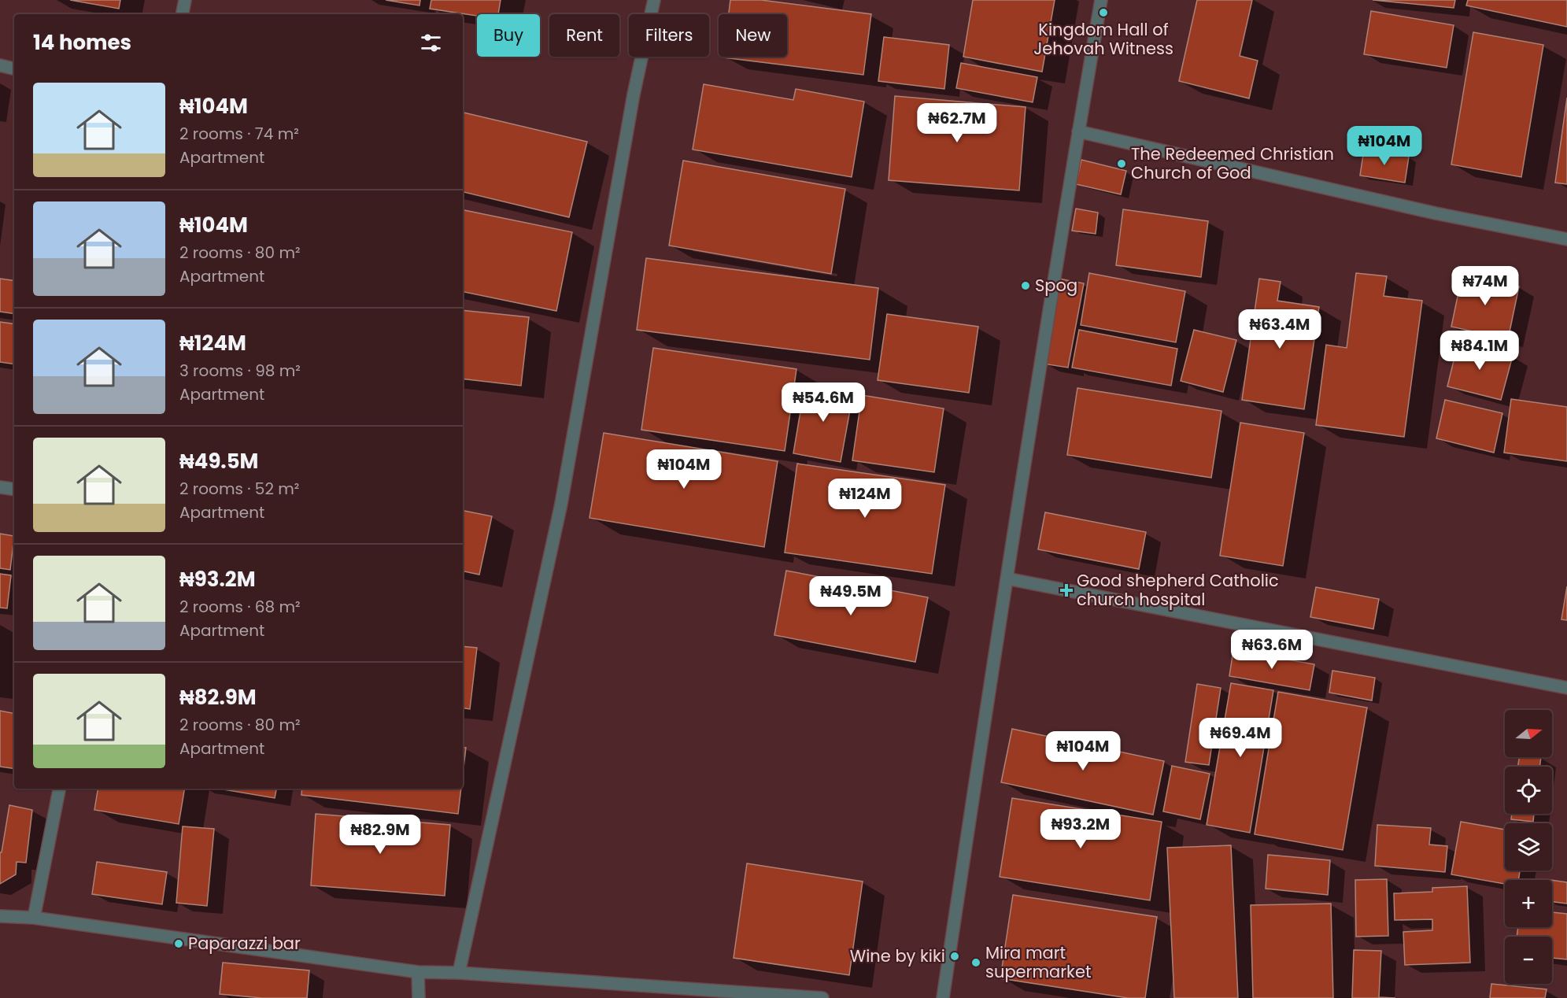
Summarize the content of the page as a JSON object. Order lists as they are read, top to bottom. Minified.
{"places":{"other":["Kingdom Hall of Jehovah Witness","The Redeemed Christian Church of God","Spog","Paparazzi bar","Wine by kiki","Mira mart supermarket"],"health":["Good shepherd Catholic church hospital"]},"north":"right","page":{"chip":["Buy","Rent","Filters","New"],"heading":"14 homes","list":[{"name":"₦104M","note":"2 rooms · 74 m² · Apartment"},{"name":"₦104M","note":"2 rooms · 80 m² · Apartment"},{"name":"₦124M","note":"3 rooms · 98 m² · Apartment"},{"name":"₦49.5M","note":"2 rooms · 52 m² · Apartment"},{"name":"₦93.2M","note":"2 rooms · 68 m² · Apartment"},{"name":"₦82.9M","note":"2 rooms · 80 m² · Apartment"}],"price":["₦62.7M","₦104M","₦74M","₦63.4M","₦84.1M","₦54.6M","₦104M","₦124M","₦49.5M","₦63.6M","₦69.4M","₦104M","₦93.2M","₦82.9M"],"map_buttons":["+","−"]}}
